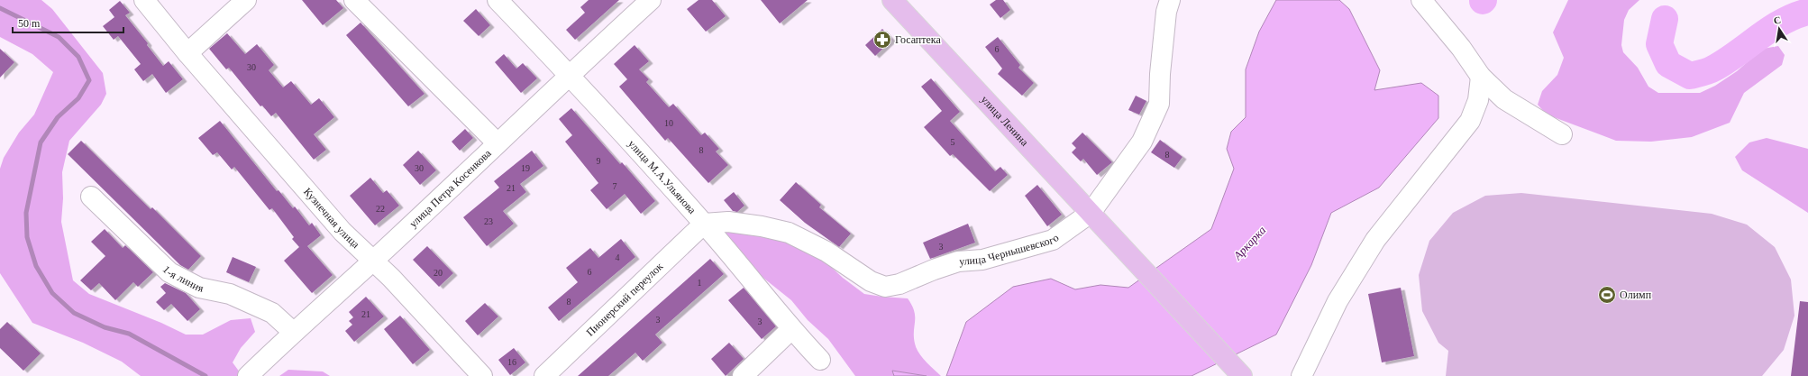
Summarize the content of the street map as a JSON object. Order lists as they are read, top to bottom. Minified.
{"streets":{"main road":["улица Ленина"],"street":["улица М.А.Ульянова","улица Петра Косенкова","Кузнечная улица","улица Чернышевского","1-я линия","Пионерский переулок"]},"crossings":[["улица Ленина","улица Чернышевского"],["улица М.А.Ульянова","улица Петра Косенкова"],["улица М.А.Ульянова","улица Чернышевского"],["улица М.А.Ульянова","Пионерский переулок"],["улица Петра Косенкова","Кузнечная улица"],["улица Петра Косенкова","1-я линия"],["улица Чернышевского","Пионерский переулок"]],"water":["Аркарка"],"places":{"pharmacy":["Госаптека"],"sports":["Олимп"]},"house_numbers":["6","30","10","5","8","8","9","30","19","7","21","22","23","3","4","6","20","1","8","21","3","3","16"],"scale_bar":"50 m","north":"top"}
